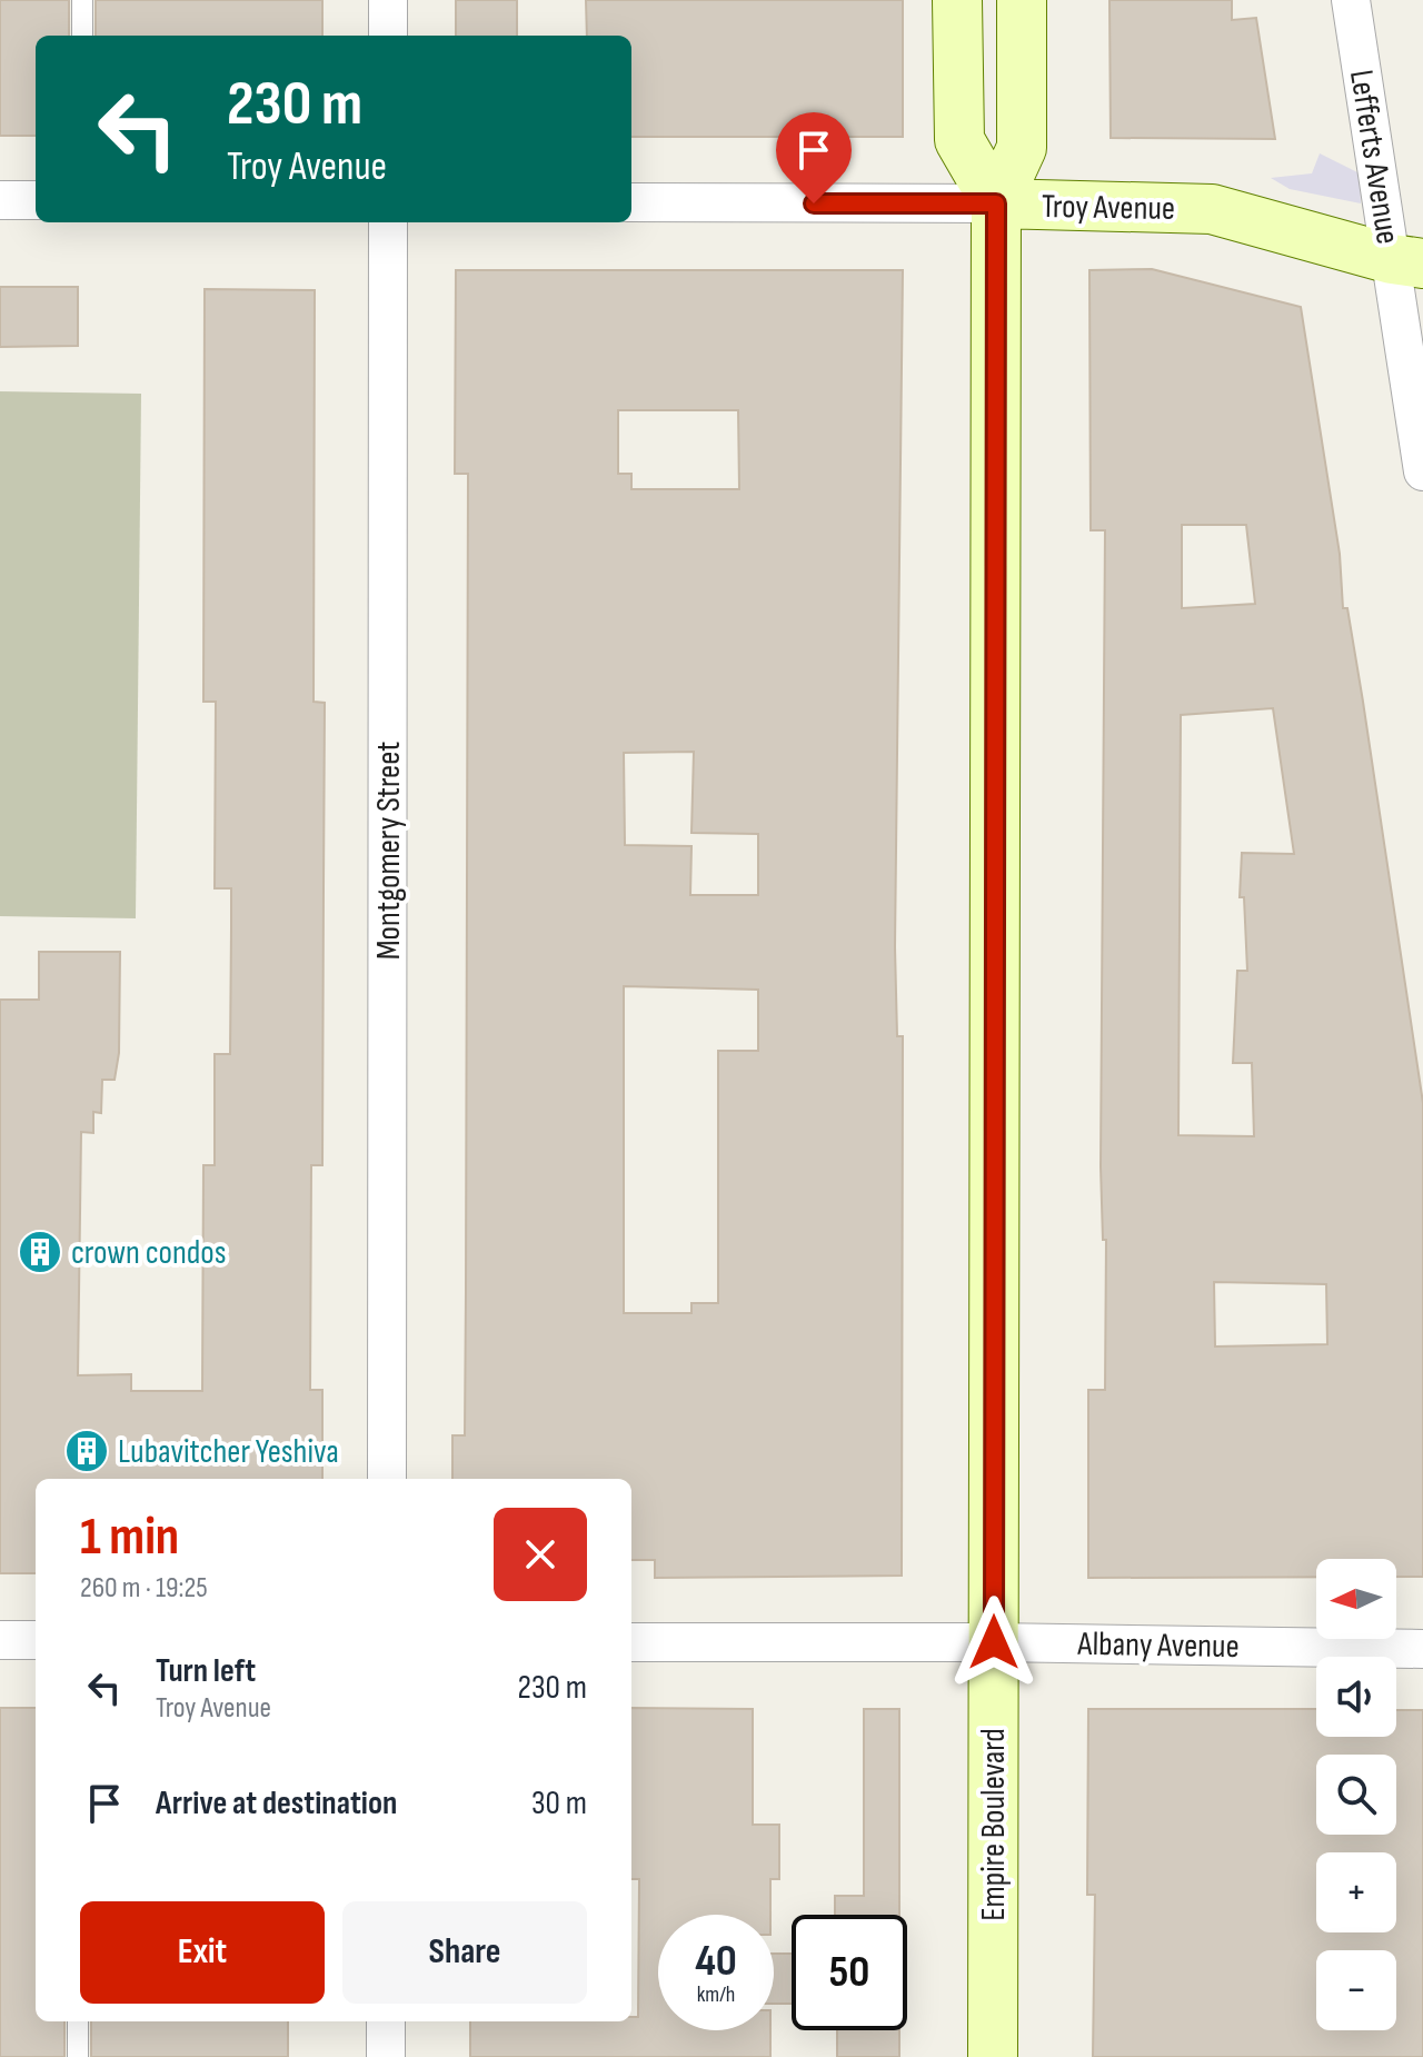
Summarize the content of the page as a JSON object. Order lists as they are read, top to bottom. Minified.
{"streets":{"main road":["Troy Avenue","Empire Boulevard"],"street":["Lefferts Avenue","Montgomery Street","Albany Avenue"]},"crossings":[["Lefferts Avenue","Troy Avenue"],["Troy Avenue","Empire Boulevard"],["Albany Avenue","Empire Boulevard"]],"places":{"building":["crown condos","Lubavitcher Yeshiva"]},"north":"left","page":{"turn":["230 m","Troy Avenue"],"heading":["1 min","260 m · 19:25"],"map_buttons":["+","−"],"list":[{"name":"Turn left","note":"Troy Avenue","value":"230 m"},{"name":"Arrive at destination","value":"30 m"}],"buttons":["Exit","Share"],"speed":"40 km/h","limit":"50"}}
